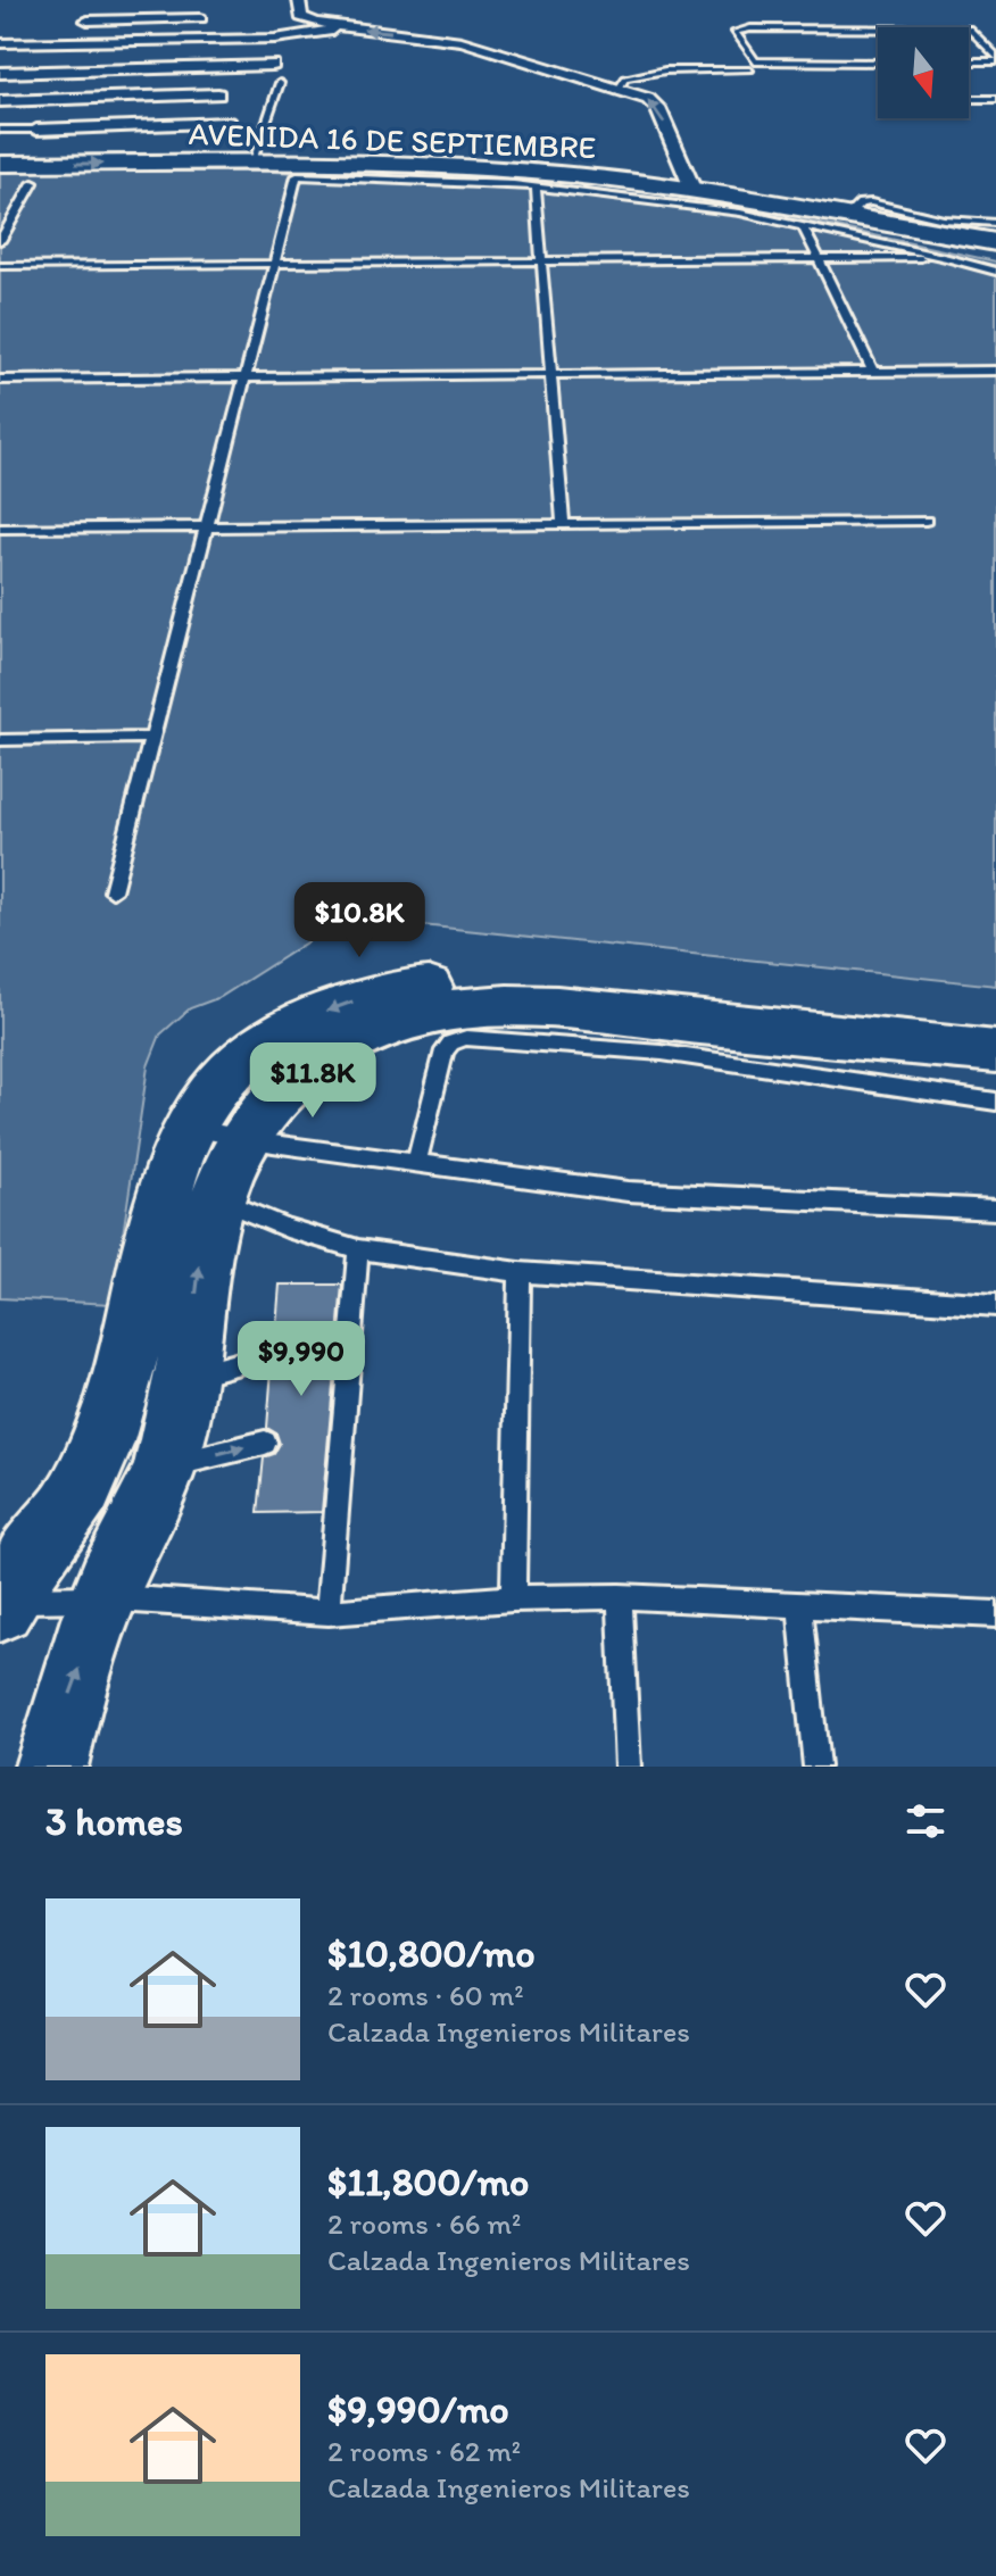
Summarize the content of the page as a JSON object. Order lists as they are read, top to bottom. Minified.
{"streets":{"main road":["AVENIDA 16 DE SEPTIEMBRE"]},"north":"bottom","page":{"price":["$10.8K","$11.8K","$9,990"],"heading":"3 homes","list":[{"name":"$10,800/mo","note":"2 rooms · 60 m² · Calzada Ingenieros Militares"},{"name":"$11,800/mo","note":"2 rooms · 66 m² · Calzada Ingenieros Militares"},{"name":"$9,990/mo","note":"2 rooms · 62 m² · Calzada Ingenieros Militares"}]}}
